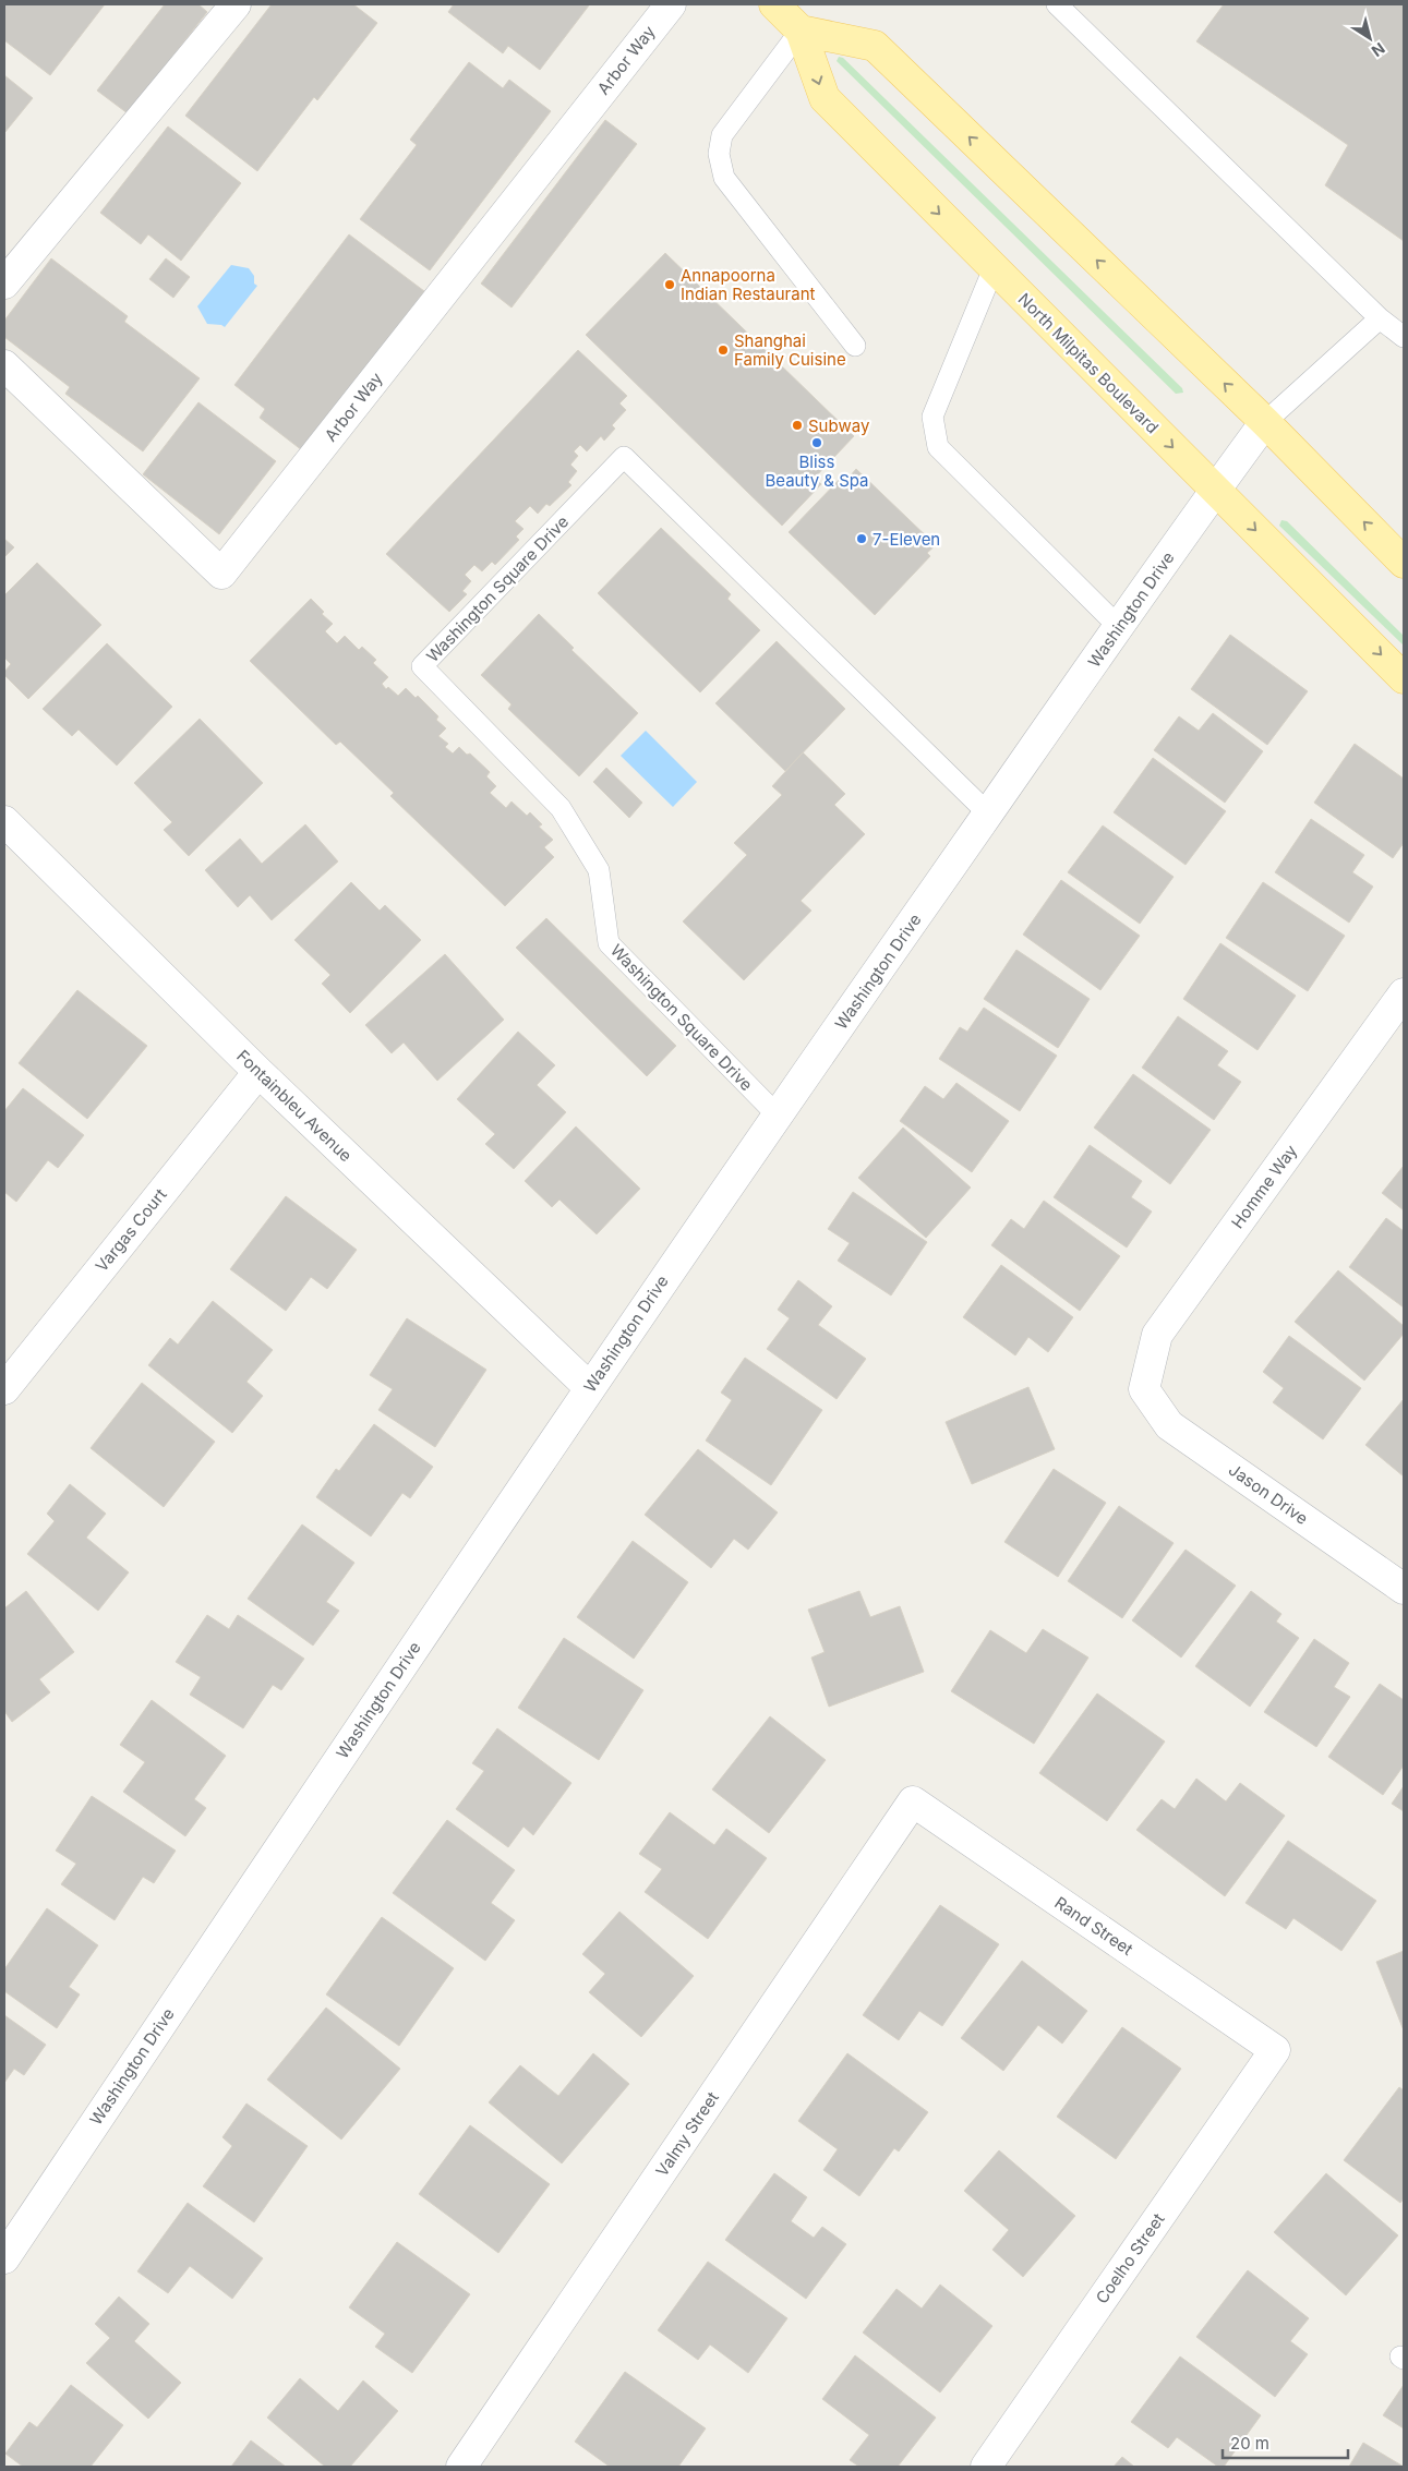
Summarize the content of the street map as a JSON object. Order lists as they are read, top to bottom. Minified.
{"streets":{"main road":["North Milpitas Boulevard"],"street":["Arbor Way","Washington Drive","Fontainbleu Avenue","Homme Way","Vargas Court","Jason Drive","Rand Street","Valmy Street","Coelho Street"],"lane":["Washington Square Drive"]},"crossings":[["North Milpitas Boulevard","Washington Drive"],["Washington Square Drive","Washington Drive"],["Washington Drive","Fontainbleu Avenue"],["Fontainbleu Avenue","Vargas Court"],["Homme Way","Jason Drive"],["Rand Street","Valmy Street"],["Rand Street","Coelho Street"]],"places":["Annapoorna Indian Restaurant","Shanghai Family Cuisine","Subway","Bliss Beauty & Spa","7-Eleven"],"scale_bar":"20 m","north":"bottom right"}
